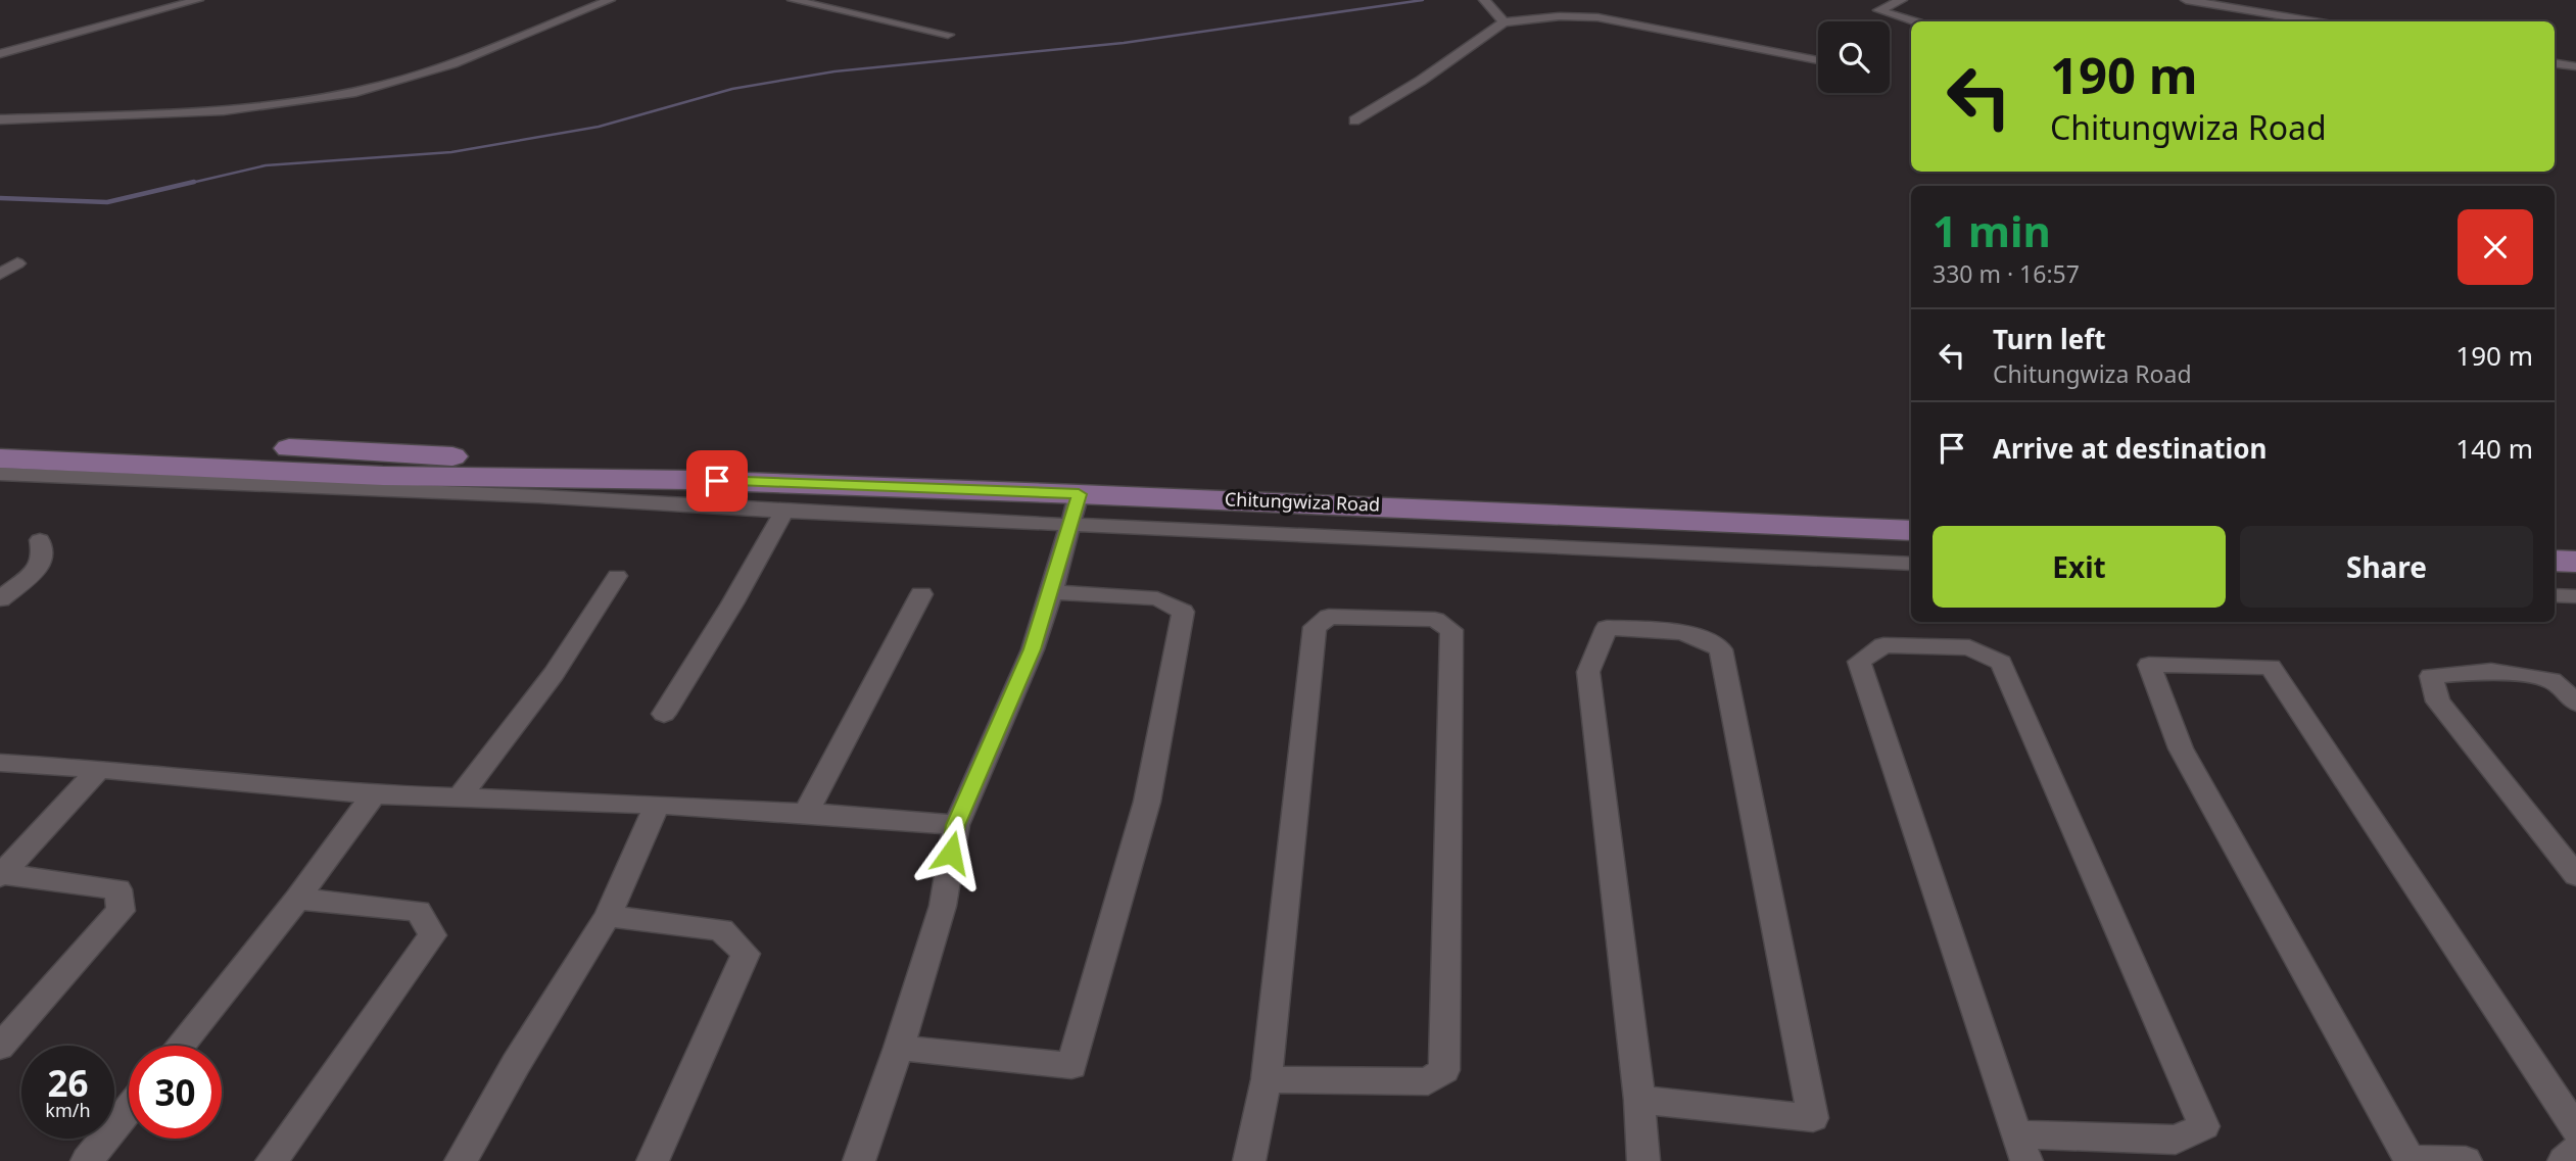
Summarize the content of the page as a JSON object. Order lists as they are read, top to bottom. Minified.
{"streets":{"main road":["Chitungwiza Road"]},"page":{"turn":["190 m","Chitungwiza Road"],"heading":["1 min","330 m · 16:57"],"list":[{"name":"Turn left","note":"Chitungwiza Road","value":"190 m"},{"name":"Arrive at destination","value":"140 m"}],"buttons":["Exit","Share"],"speed":"26 km/h","limit":"30"}}
